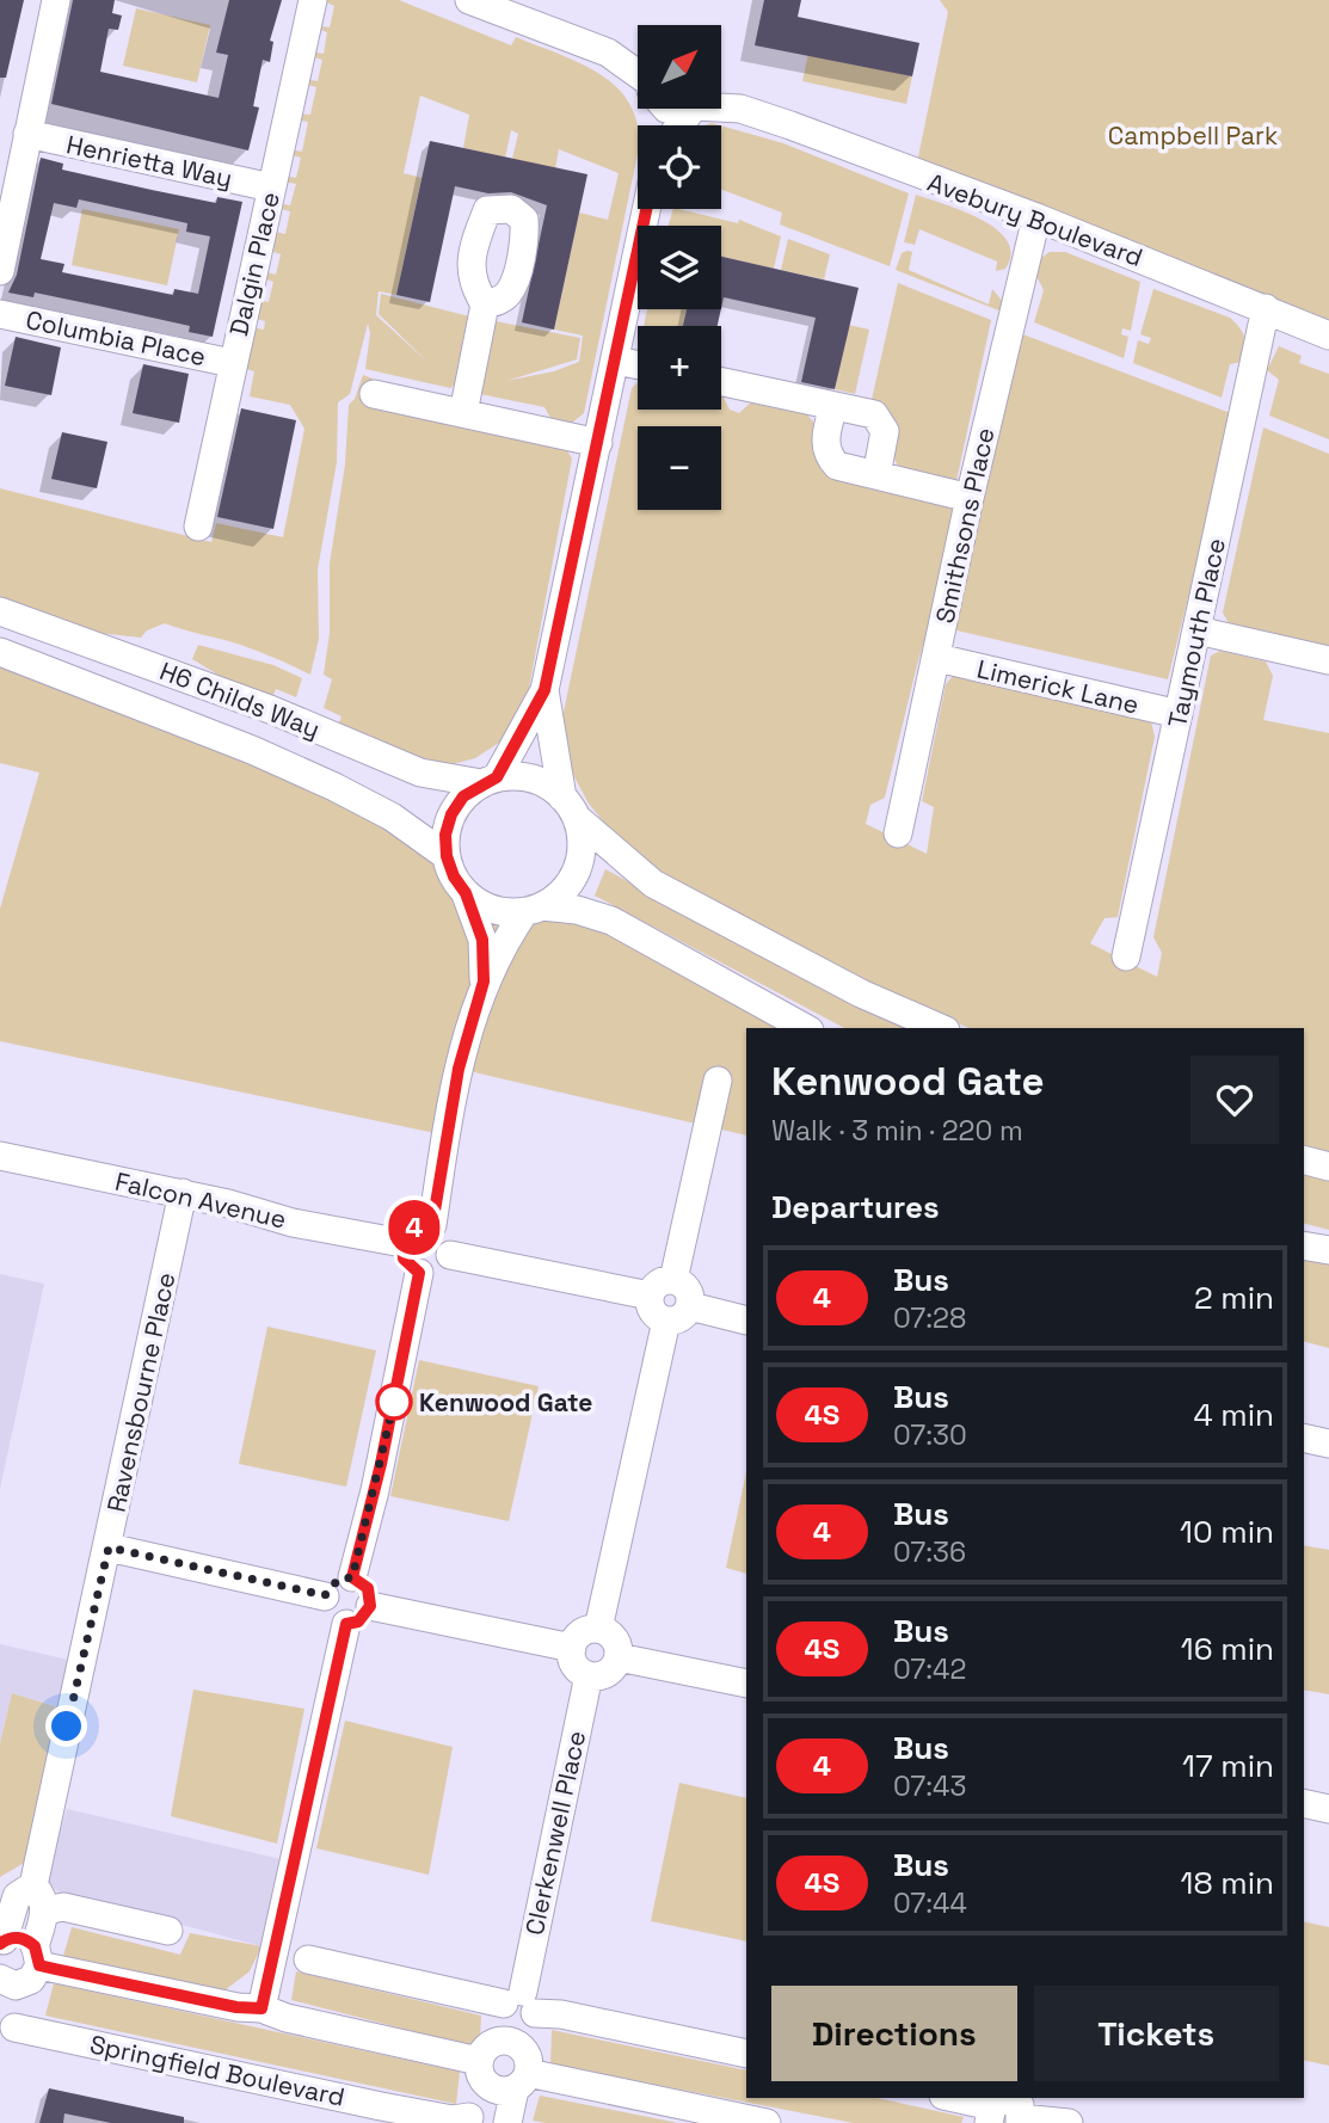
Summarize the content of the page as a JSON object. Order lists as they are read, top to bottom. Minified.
{"streets":{"street":["Henrietta Way","Avebury Boulevard","Dalgin Place","Columbia Place","Smithsons Place","Taymouth Place","Limerick Lane","H6 Childs Way","Falcon Avenue","Ravensbourne Place","Clerkenwell Place","Springfield Boulevard"]},"crossings":[["Henrietta Way","Dalgin Place"],["Avebury Boulevard","Smithsons Place"],["Avebury Boulevard","Taymouth Place"],["Dalgin Place","Columbia Place"],["Smithsons Place","Limerick Lane"],["Taymouth Place","Limerick Lane"],["Falcon Avenue","Ravensbourne Place"]],"parks":["Campbell Park"],"places":["Kenwood Gate"],"lines":["bus line 4"],"north":"top right","page":{"on_map":"4","map_buttons":["+","−"],"heading":[["Kenwood Gate","Walk · 3 min · 220 m"],"Departures"],"list":[{"mark":"4","name":"Bus","note":"07:28","value":"2 min"},{"mark":"4S","name":"Bus","note":"07:30","value":"4 min"},{"mark":"4","name":"Bus","note":"07:36","value":"10 min"},{"mark":"4S","name":"Bus","note":"07:42","value":"16 min"},{"mark":"4","name":"Bus","note":"07:43","value":"17 min"},{"mark":"4S","name":"Bus","note":"07:44","value":"18 min"}],"buttons":["Directions","Tickets"]}}
